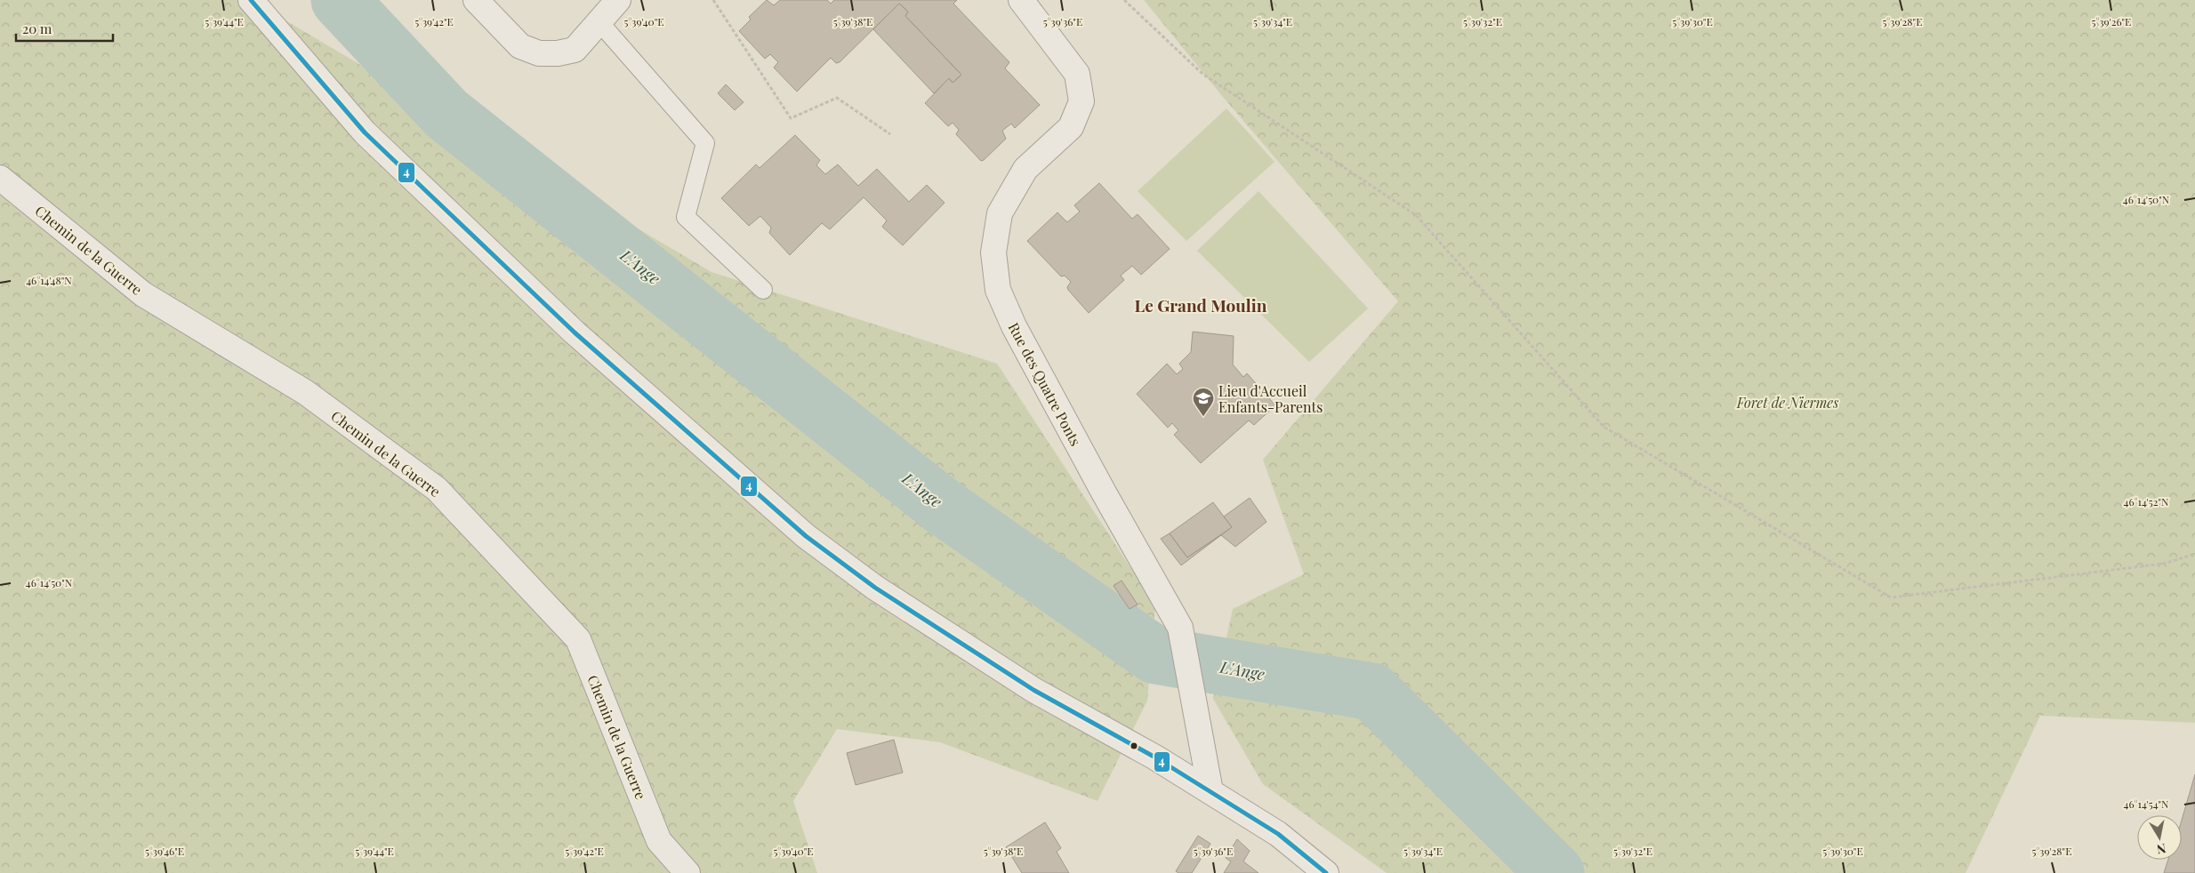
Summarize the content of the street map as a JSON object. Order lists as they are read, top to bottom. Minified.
{"streets":{"street":["Chemin de la Guerre","Rue des Quatre Ponts"]},"districts":["Le Grand Moulin"],"water":["L'Ange"],"parks":["Foret de Niermes"],"places":{"school or university":["Lieu d'Accueil Enfants-Parents"]},"lines":["transit line 4"],"scale_bar":"20 m","north":"bottom","coordinates":["5°39'38\"E","5°39'36\"E","5°39'34\"E","5°39'30\"E","5°39'28\"E","5°39'26\"E","5°39'44\"E","5°39'42\"E","5°39'40\"E","5°39'32\"E","46°14'50\"N","46°14'48\"N","46°14'52\"N","46°14'54\"N","5°39'46\"E"]}
